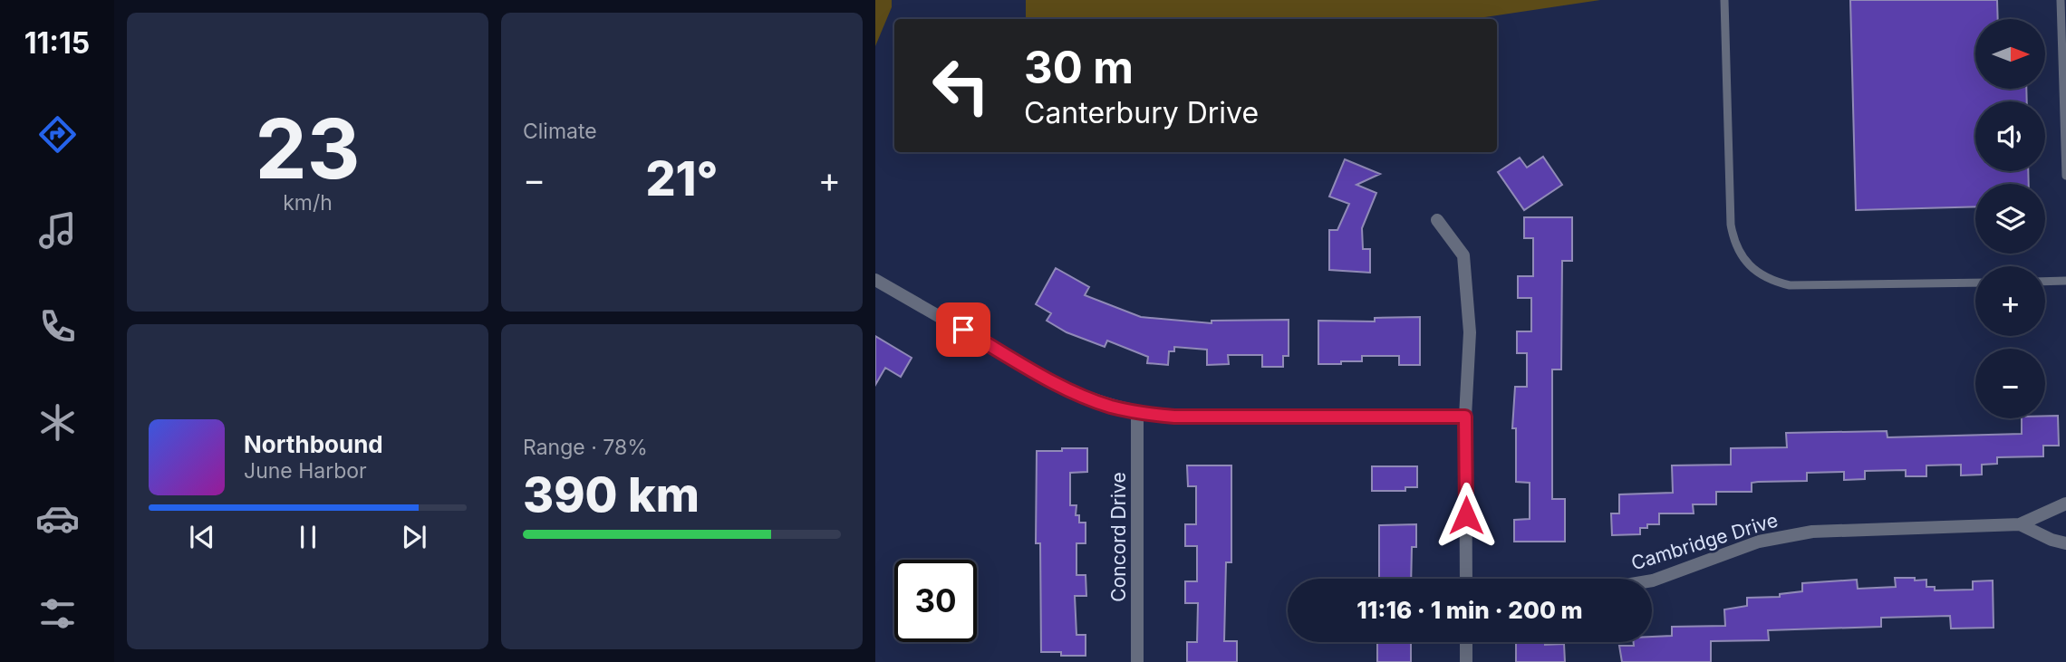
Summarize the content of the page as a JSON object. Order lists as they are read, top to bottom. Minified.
{"streets":{"street":["Concord Drive","Cambridge Drive"]},"north":"right","page":{"tabs":"11:15","tile":[["23","km/h"],"Climate",["Range · 78%","390 km"]],"map_buttons":["+","−"],"turn":["30 m","Canterbury Drive"],"heat":["−","21°","+"],"song":["Northbound","June Harbor"],"limit":"30","trip":"11:16 · 1 min · 200 m"}}
